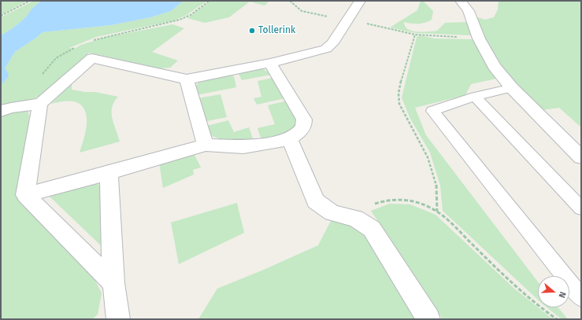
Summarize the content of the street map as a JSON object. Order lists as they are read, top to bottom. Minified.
{"places":["Tollerink"],"north":"right"}
